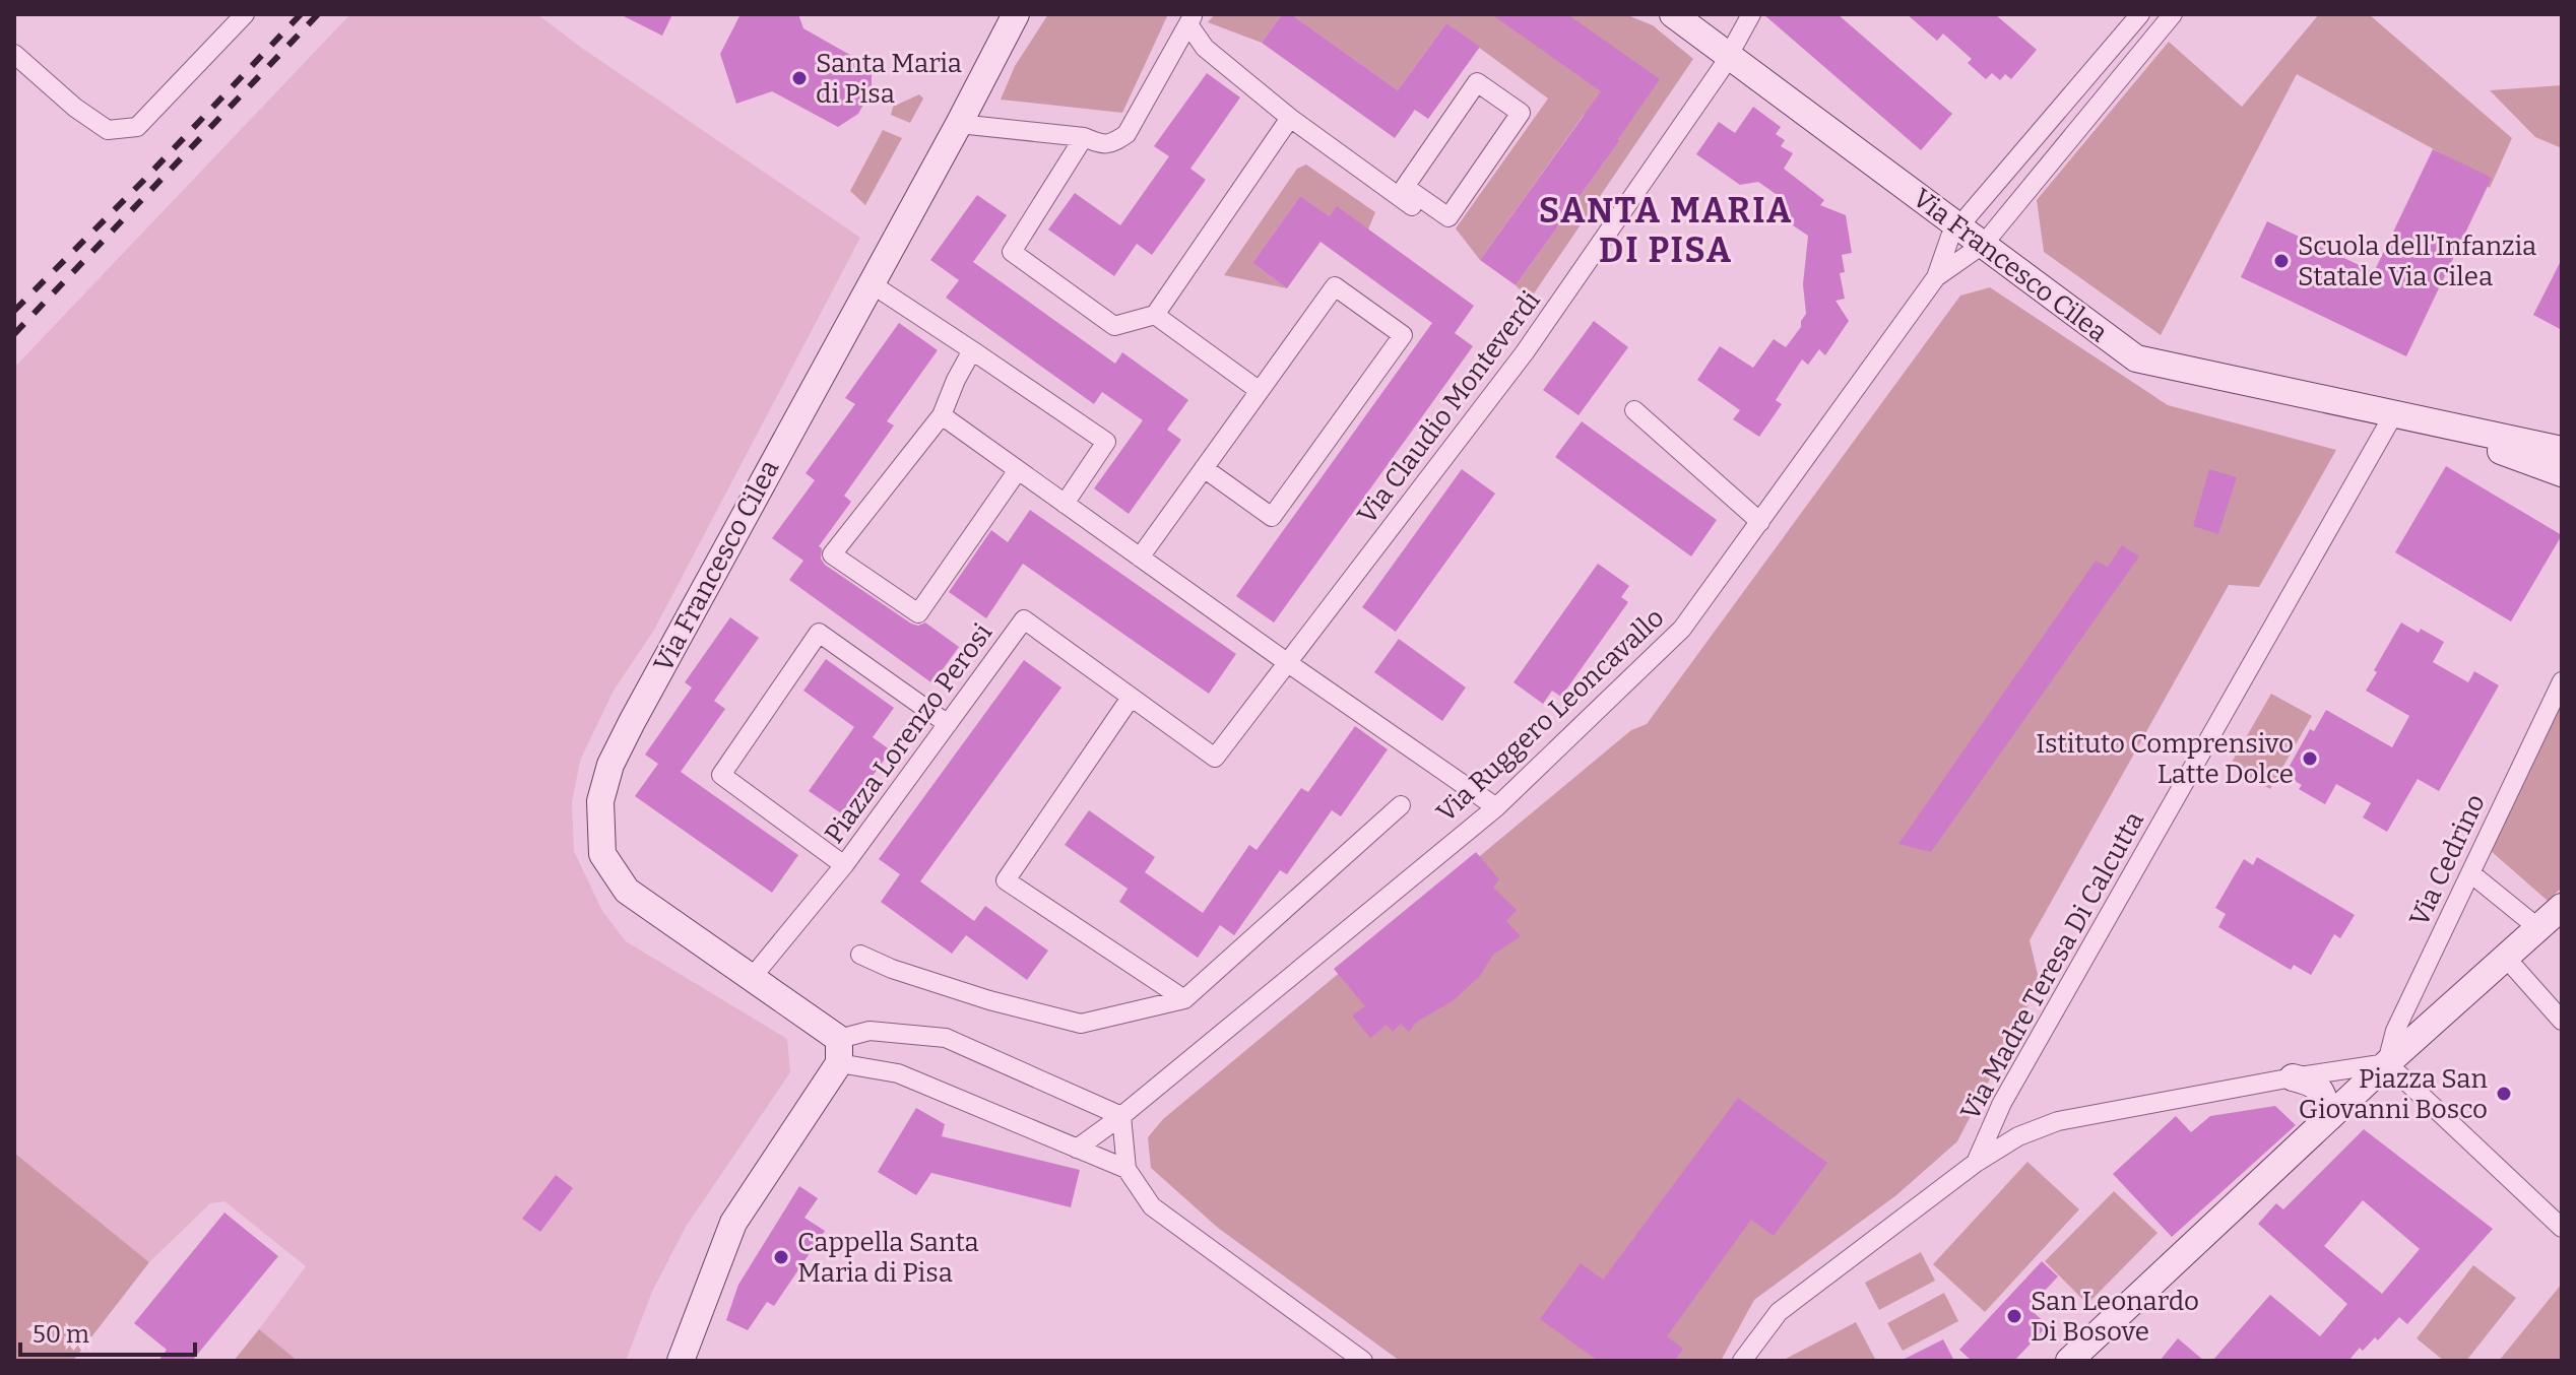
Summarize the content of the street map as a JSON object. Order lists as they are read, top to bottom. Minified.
{"streets":{"street":["Via Francesco Cilea","Via Claudio Monteverdi","Via Ruggero Leoncavallo","Piazza Lorenzo Perosi","Via Cedrino","Via Madre Teresa Di Calcutta"]},"crossings":[["Via Francesco Cilea","Via Claudio Monteverdi"],["Via Francesco Cilea","Via Ruggero Leoncavallo"],["Via Francesco Cilea","Piazza Lorenzo Perosi"],["Via Francesco Cilea","Via Madre Teresa Di Calcutta"],["Via Claudio Monteverdi","Piazza Lorenzo Perosi"]],"districts":["SANTA MARIA DI PISA"],"places":["Santa Maria di Pisa","Scuola dell'Infanzia Statale Via Cilea","Istituto Comprensivo Latte Dolce","Piazza San Giovanni Bosco","Cappella Santa Maria di Pisa","San Leonardo Di Bosove"],"scale_bar":"50 m"}
